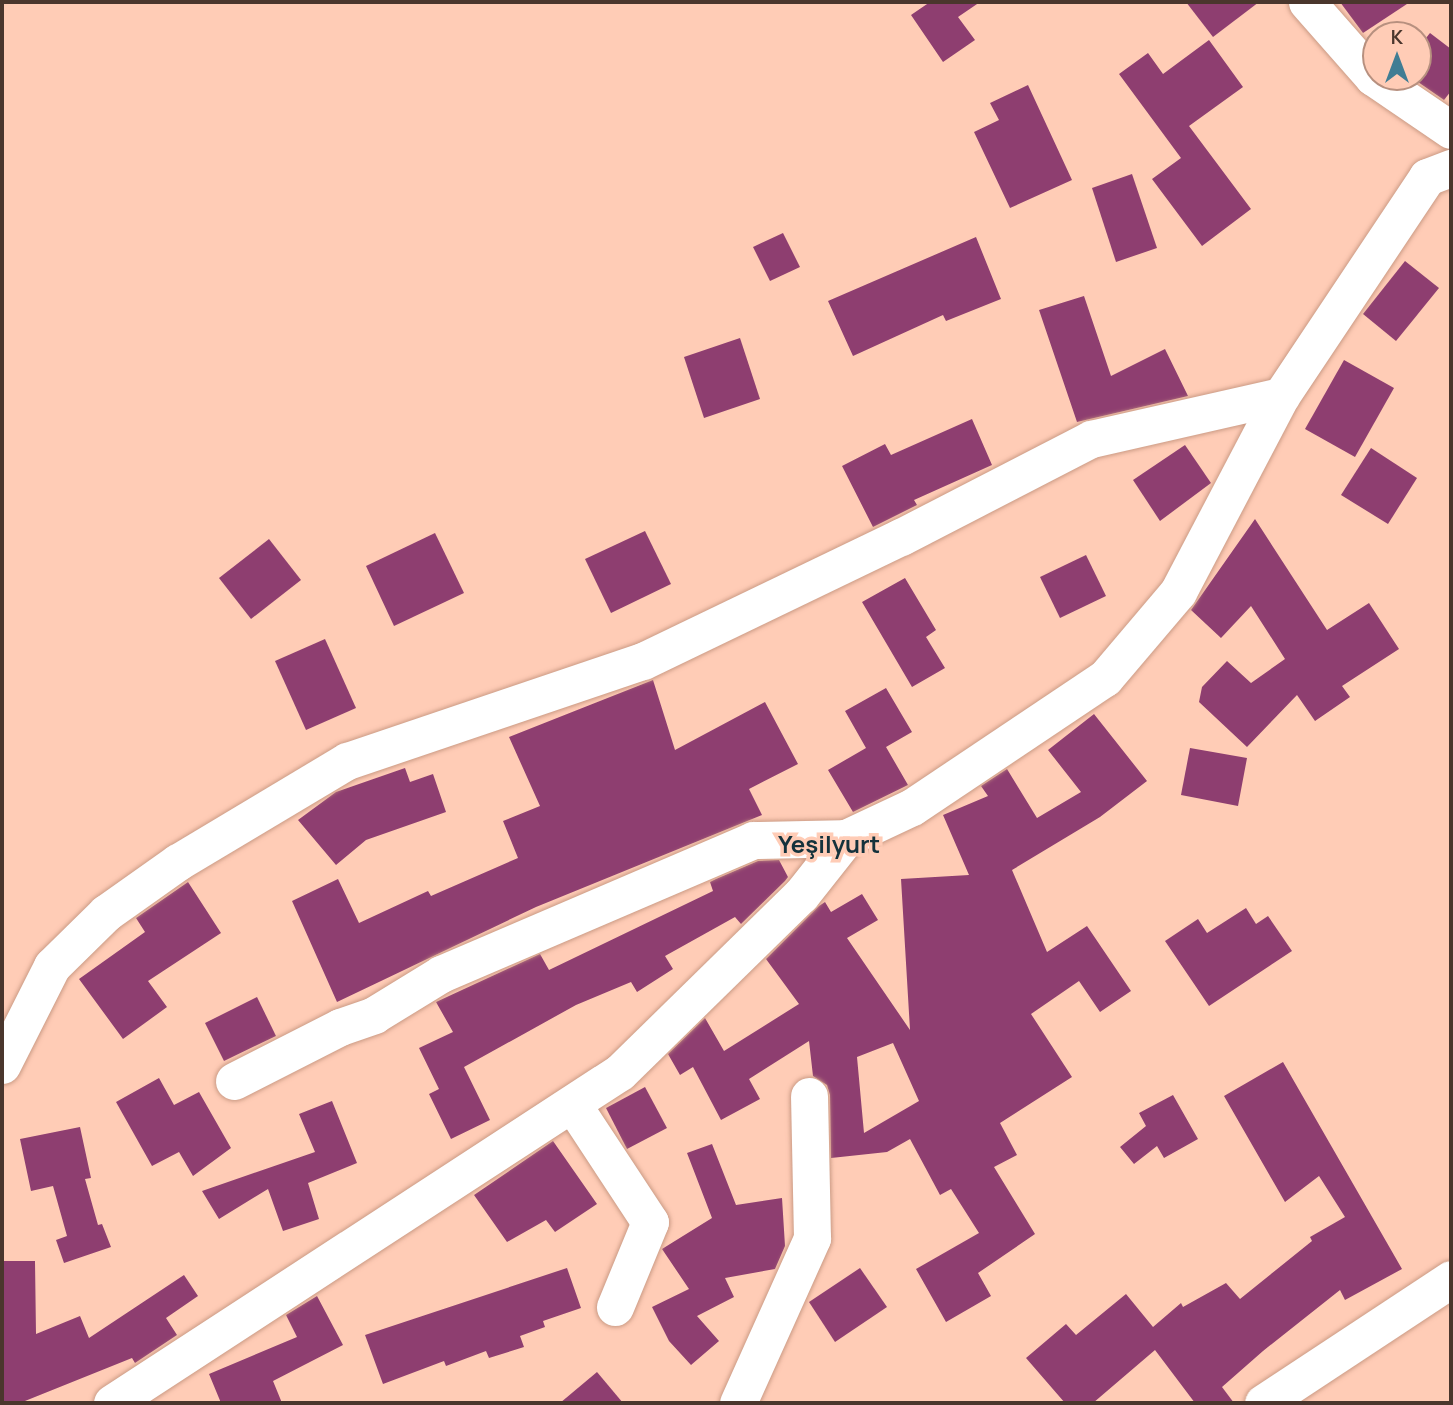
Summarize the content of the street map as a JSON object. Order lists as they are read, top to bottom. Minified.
{"districts":["Yeşilyurt"],"north":"top"}
